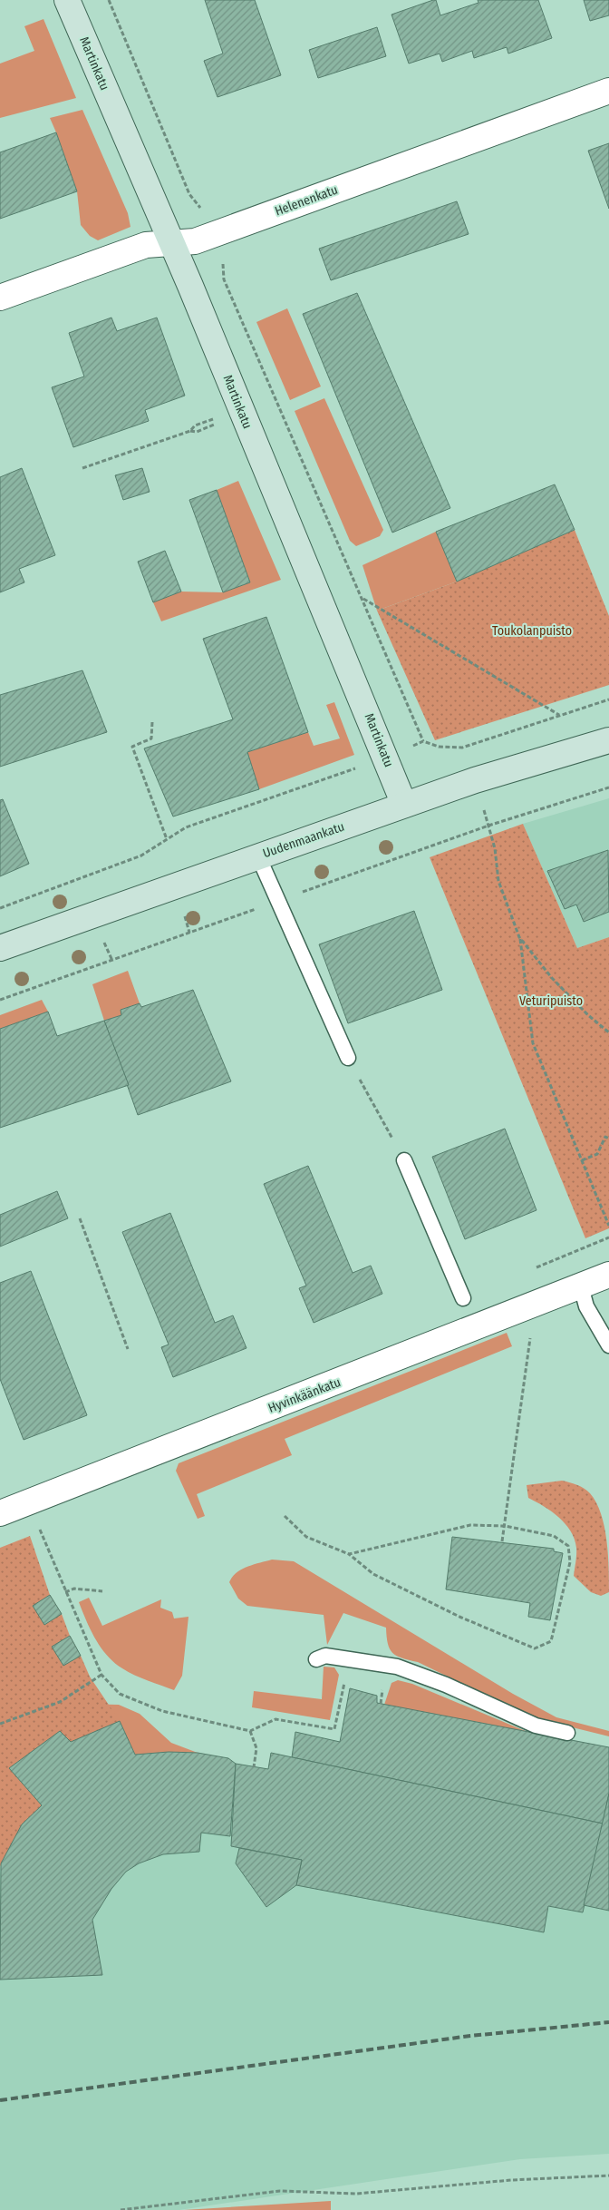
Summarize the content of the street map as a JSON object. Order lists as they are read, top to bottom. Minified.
{"streets":{"street":["Martinkatu","Helenenkatu","Uudenmaankatu","Hyvinkäänkatu"]},"crossings":[["Martinkatu","Helenenkatu"],["Martinkatu","Uudenmaankatu"]],"parks":["Toukolanpuisto","Veturipuisto"]}
